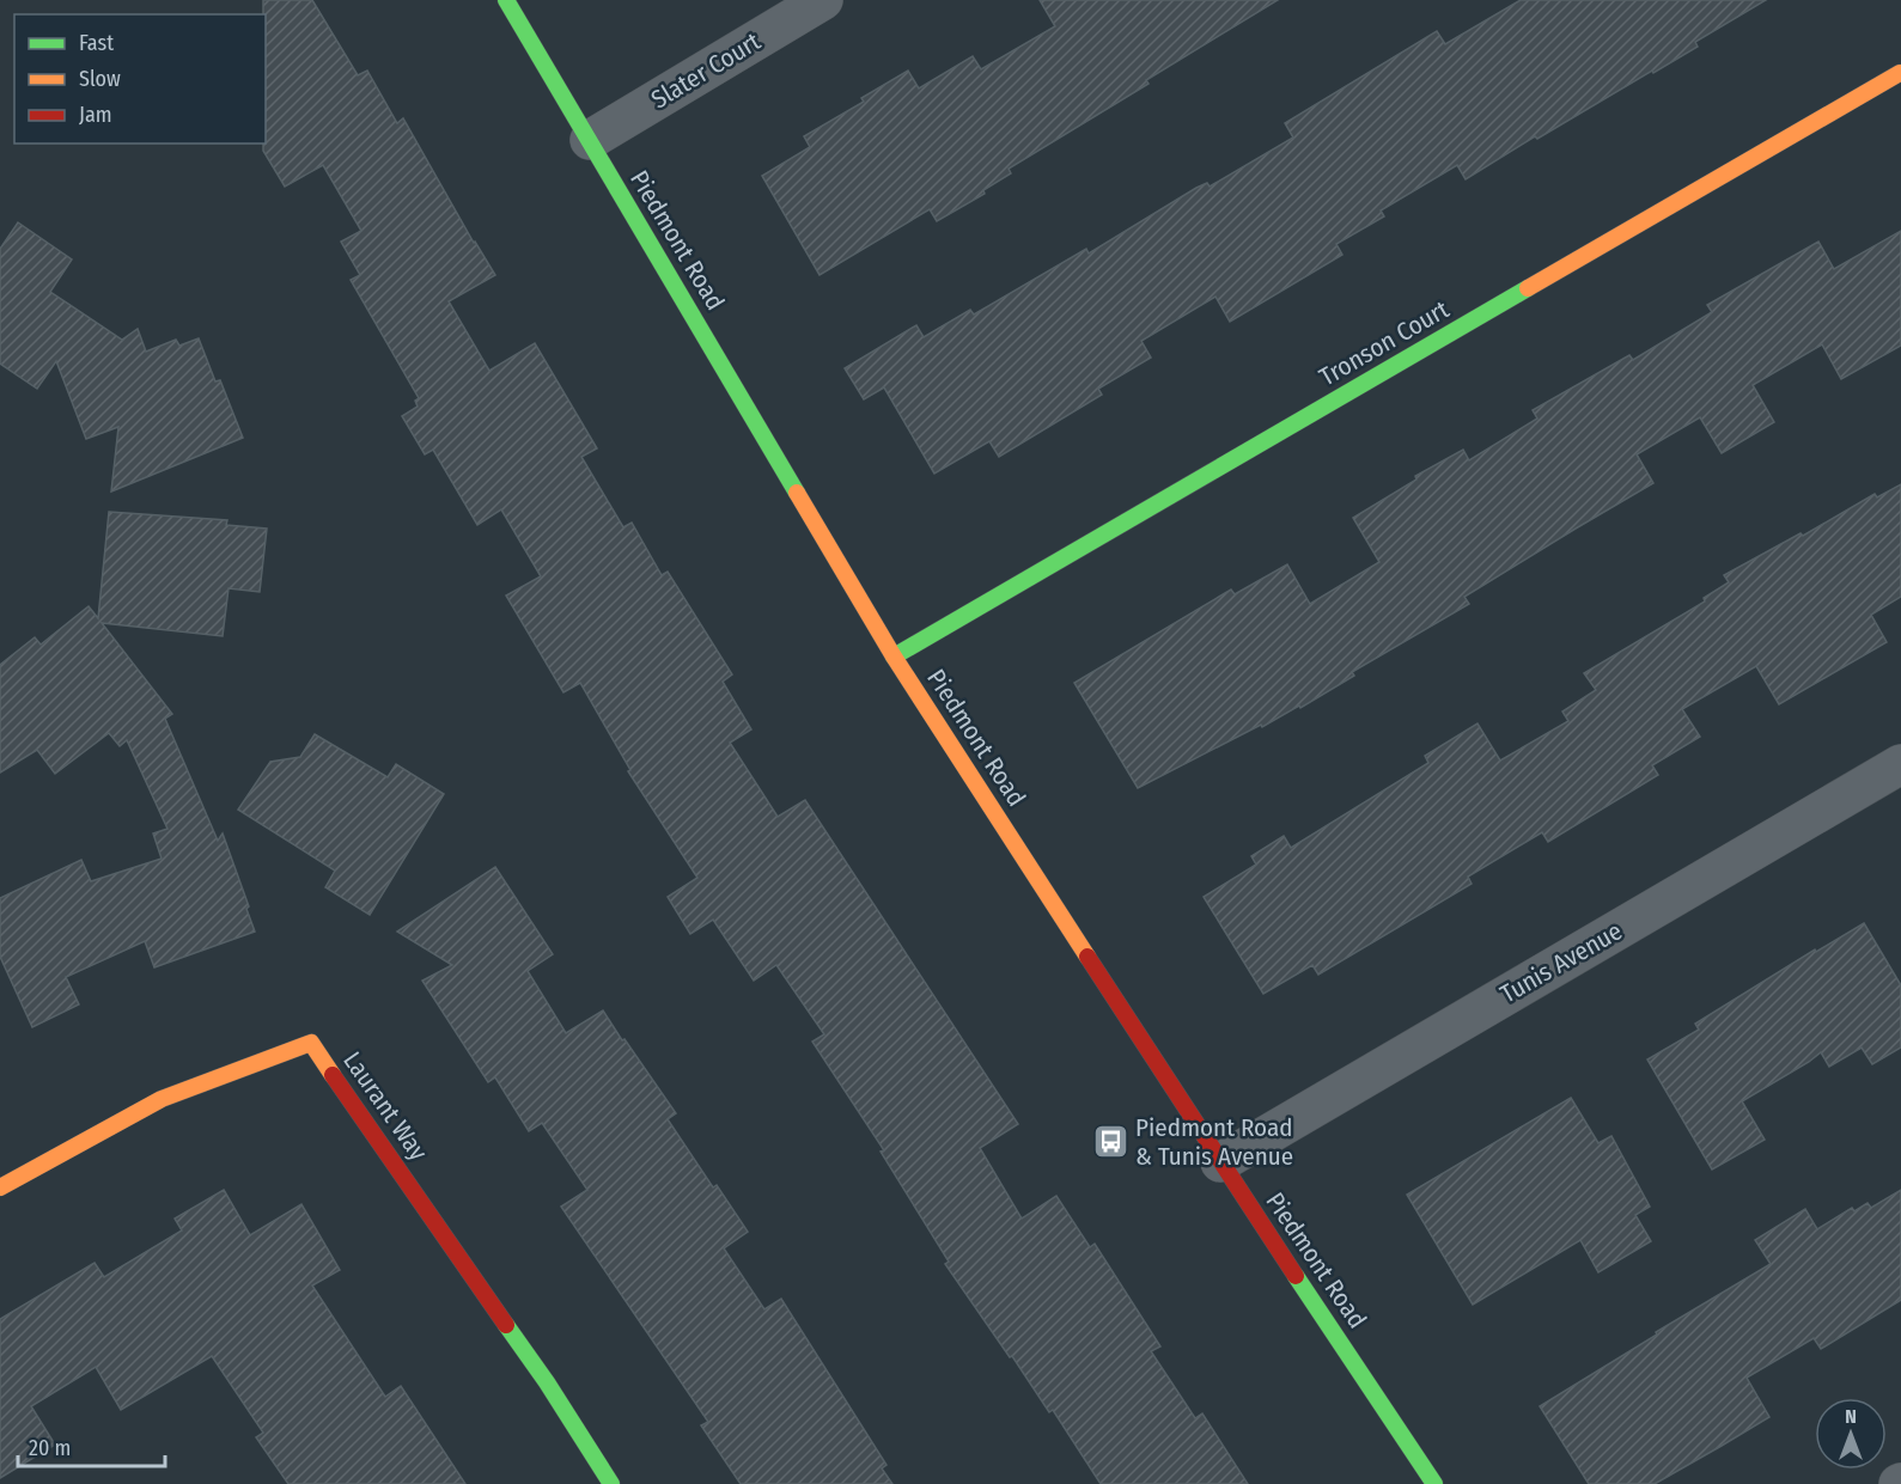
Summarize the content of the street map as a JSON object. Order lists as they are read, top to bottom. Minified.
{"streets":{"street":["Slater Court","Piedmont Road","Tronson Court","Tunis Avenue","Laurant Way"]},"crossings":[["Slater Court","Piedmont Road"],["Piedmont Road","Tronson Court"],["Piedmont Road","Tunis Avenue"]],"places":{"bus stop":["Piedmont Road & Tunis Avenue"]},"legend":["Fast","Slow","Jam"],"scale_bar":"20 m","north":"top"}
